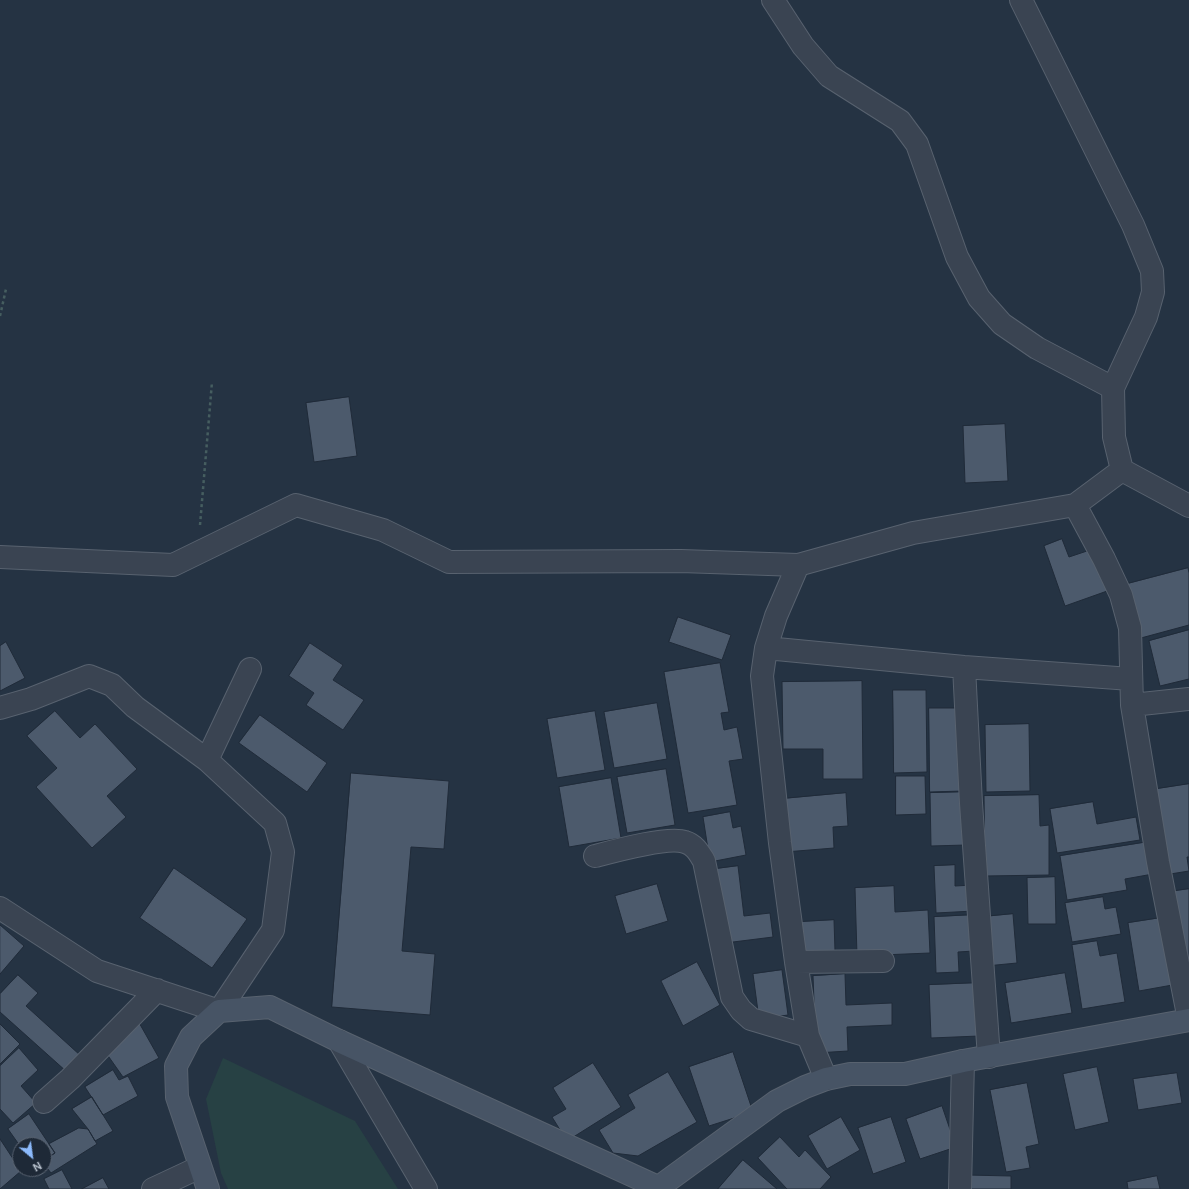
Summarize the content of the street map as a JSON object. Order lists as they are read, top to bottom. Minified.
{"north":"bottom right"}
